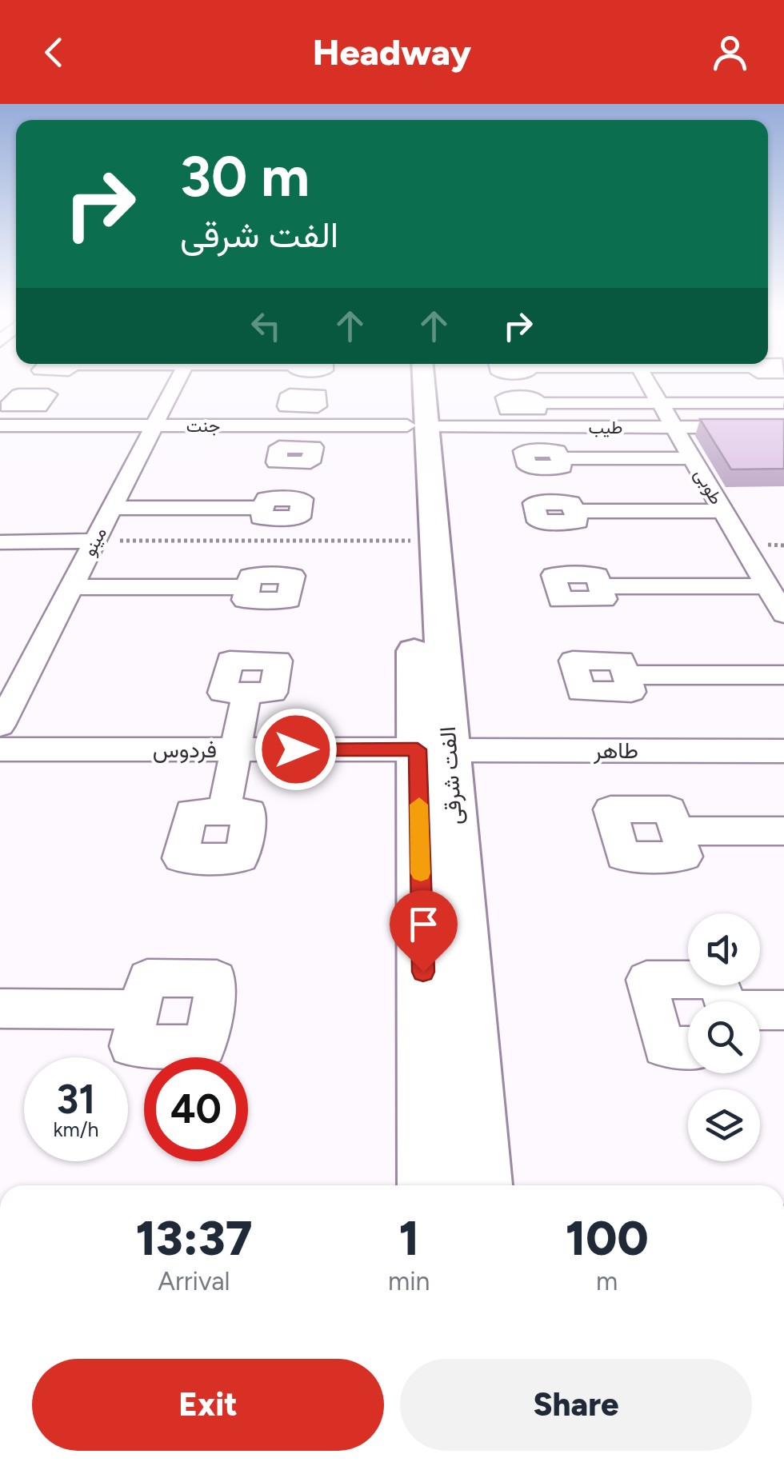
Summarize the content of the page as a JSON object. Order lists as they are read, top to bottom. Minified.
{"streets":{"main road":["الفت شرقی"],"street":["جنت","طیب","طوبی","مینو","فردوس","طاهر"]},"crossings":[["جنت","طیب"],["جنت","مینو"],["جنت","الفت شرقی"],["طیب","طوبی"],["طیب","الفت شرقی"],["فردوس","طاهر"],["فردوس","الفت شرقی"],["طاهر","الفت شرقی"]],"page":{"header":"Headway","turn":["30 m","الفت شرقی"],"speed":"31 km/h","limit":"40","eta":["13:37","Arrival","1","min","100","m"],"buttons":["Exit","Share"]}}
